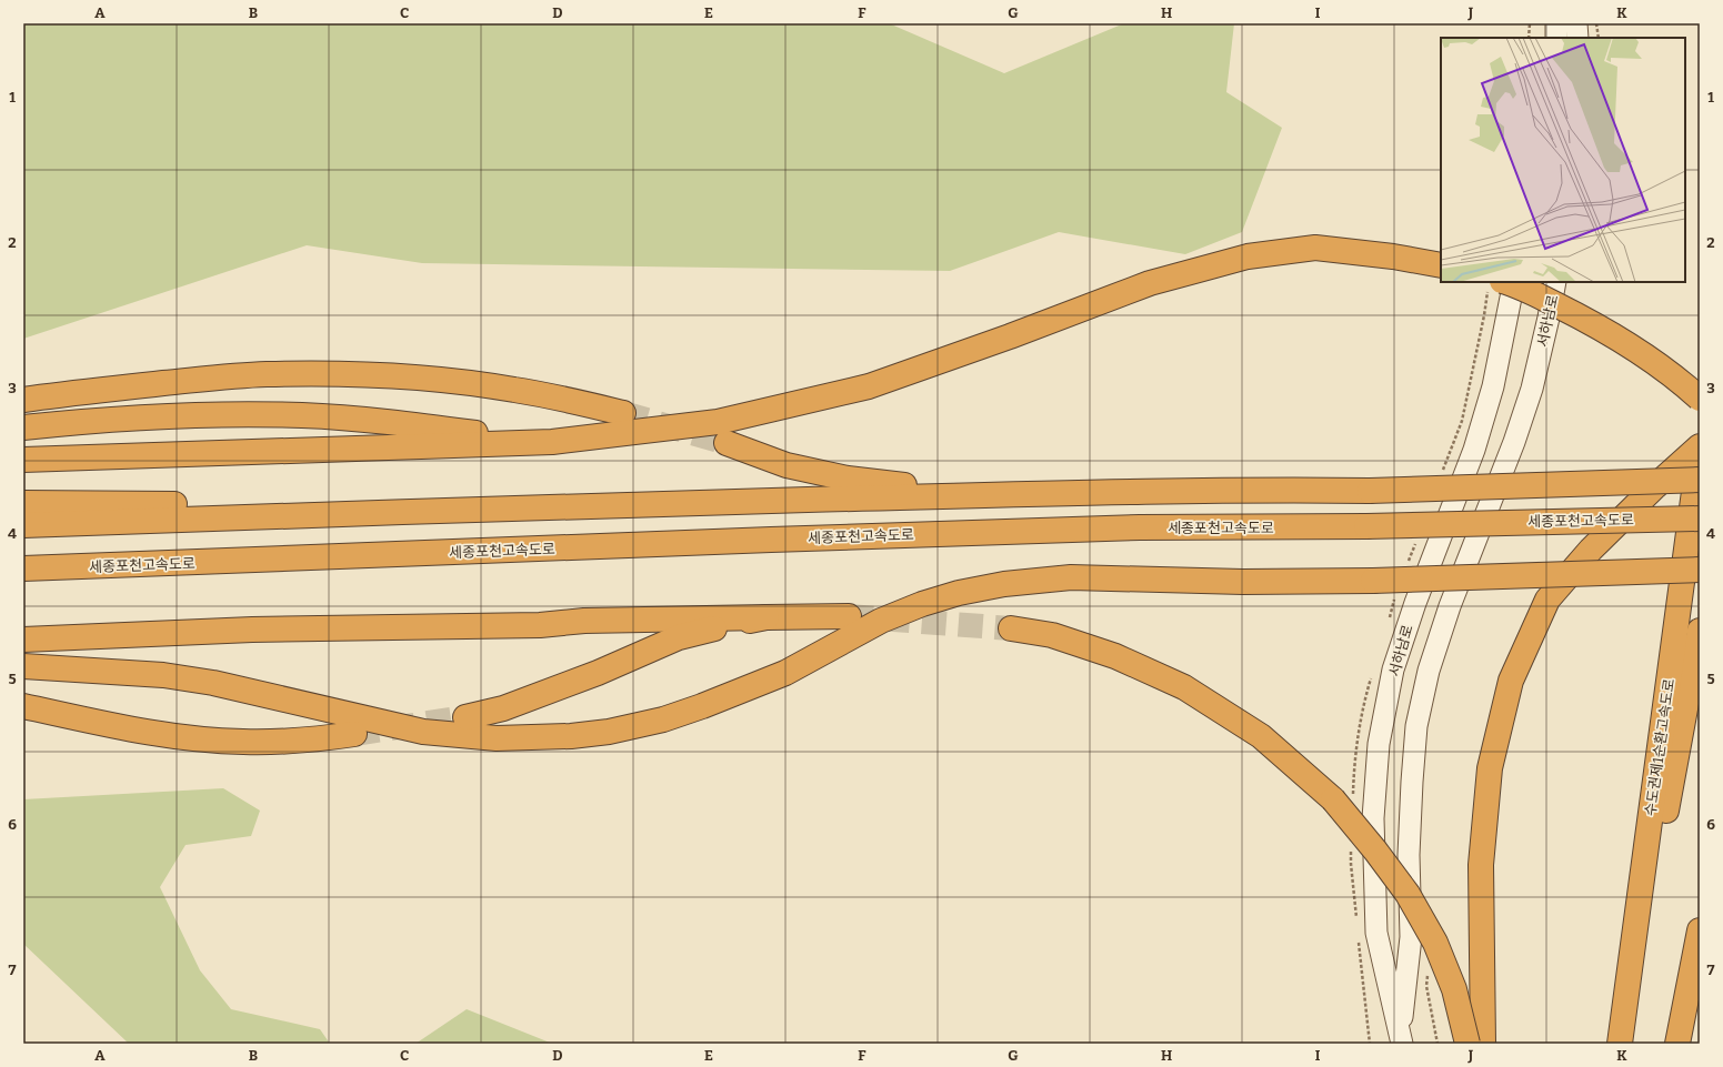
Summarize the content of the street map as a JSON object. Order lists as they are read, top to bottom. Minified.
{"streets":{"highway":["세종포천고속도로","수도권제1순환고속도로"],"main road":["서하남로"]},"grid":{"columns":["A","B","C","D","E","F","G","H","I","J","K"],"rows":["1","2","3","4","5","6","7"]}}
